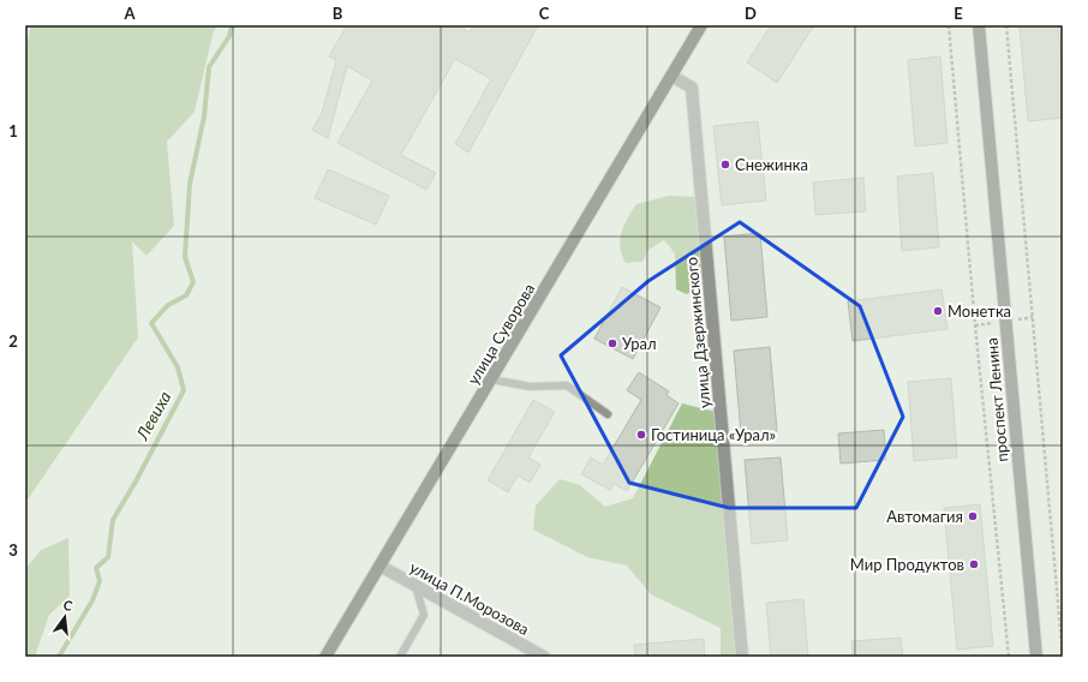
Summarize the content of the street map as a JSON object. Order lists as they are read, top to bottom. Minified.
{"streets":{"main road":["улица Суворова","проспект Ленина"],"street":["улица Дзержинского","улица П.Морозова"]},"crossings":[["улица Дзержинского","улица Суворова"],["улица Суворова","улица П.Морозова"]],"water":["Левиха"],"places":["Снежинка","Монетка","Урал","Гостиница «Урал»","Автомагия","Мир Продуктов"],"north":"top","grid":{"columns":["A","B","C","D","E"],"rows":["1","2","3"]}}
